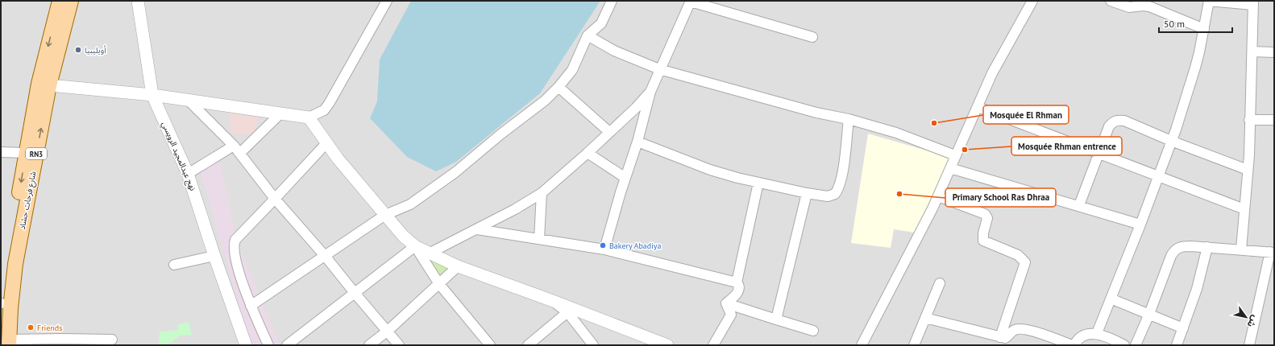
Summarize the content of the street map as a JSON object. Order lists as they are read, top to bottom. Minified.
{"streets":{"main road":["RN3","شارع فرحات حشاد"],"street":["نهج عبدالمجيد الرويسي"]},"places":["أويليبيا","Mosquée El Rhman","Mosquée Rhman entrence","Primary School Ras Dhraa","Bakery Abadiya","Friends"],"scale_bar":"50 m","north":"bottom right"}
